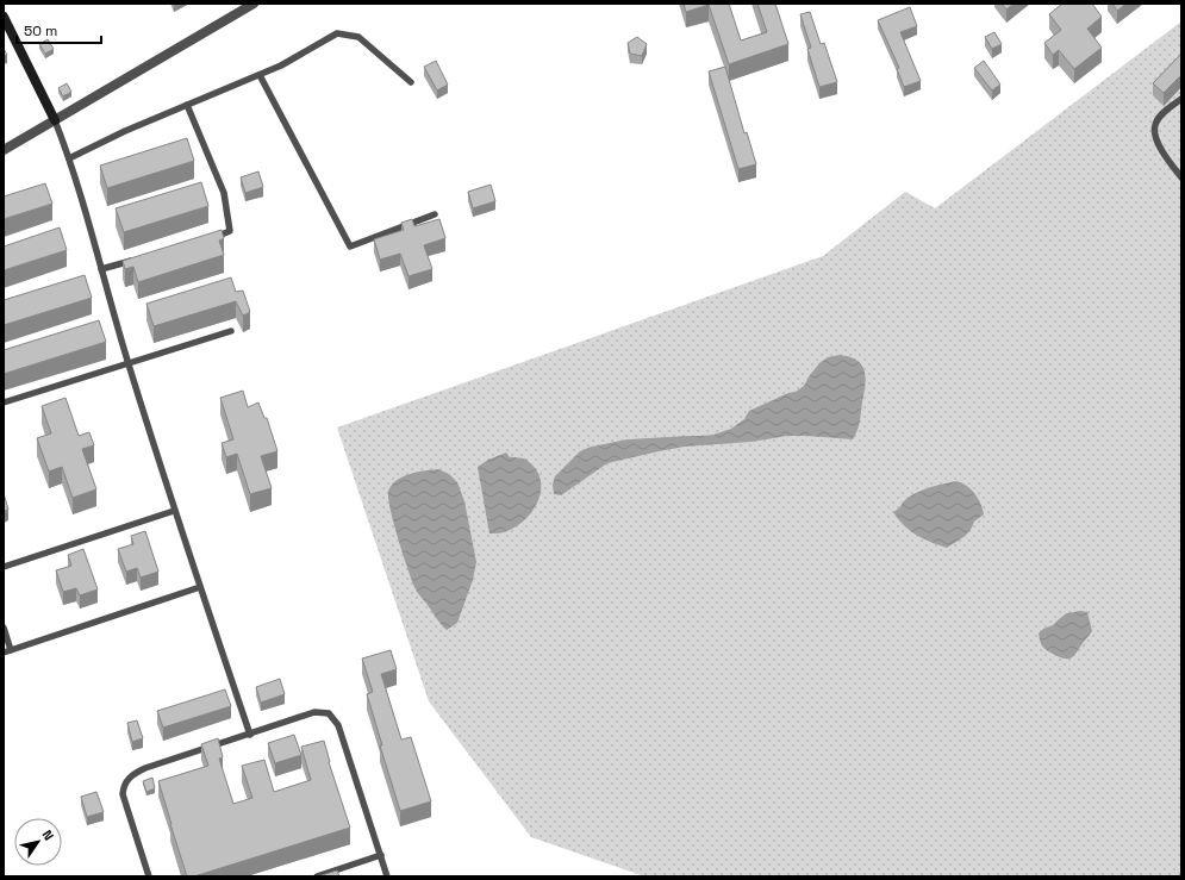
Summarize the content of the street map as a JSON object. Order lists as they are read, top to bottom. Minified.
{"scale_bar":"50 m","north":"top right"}
